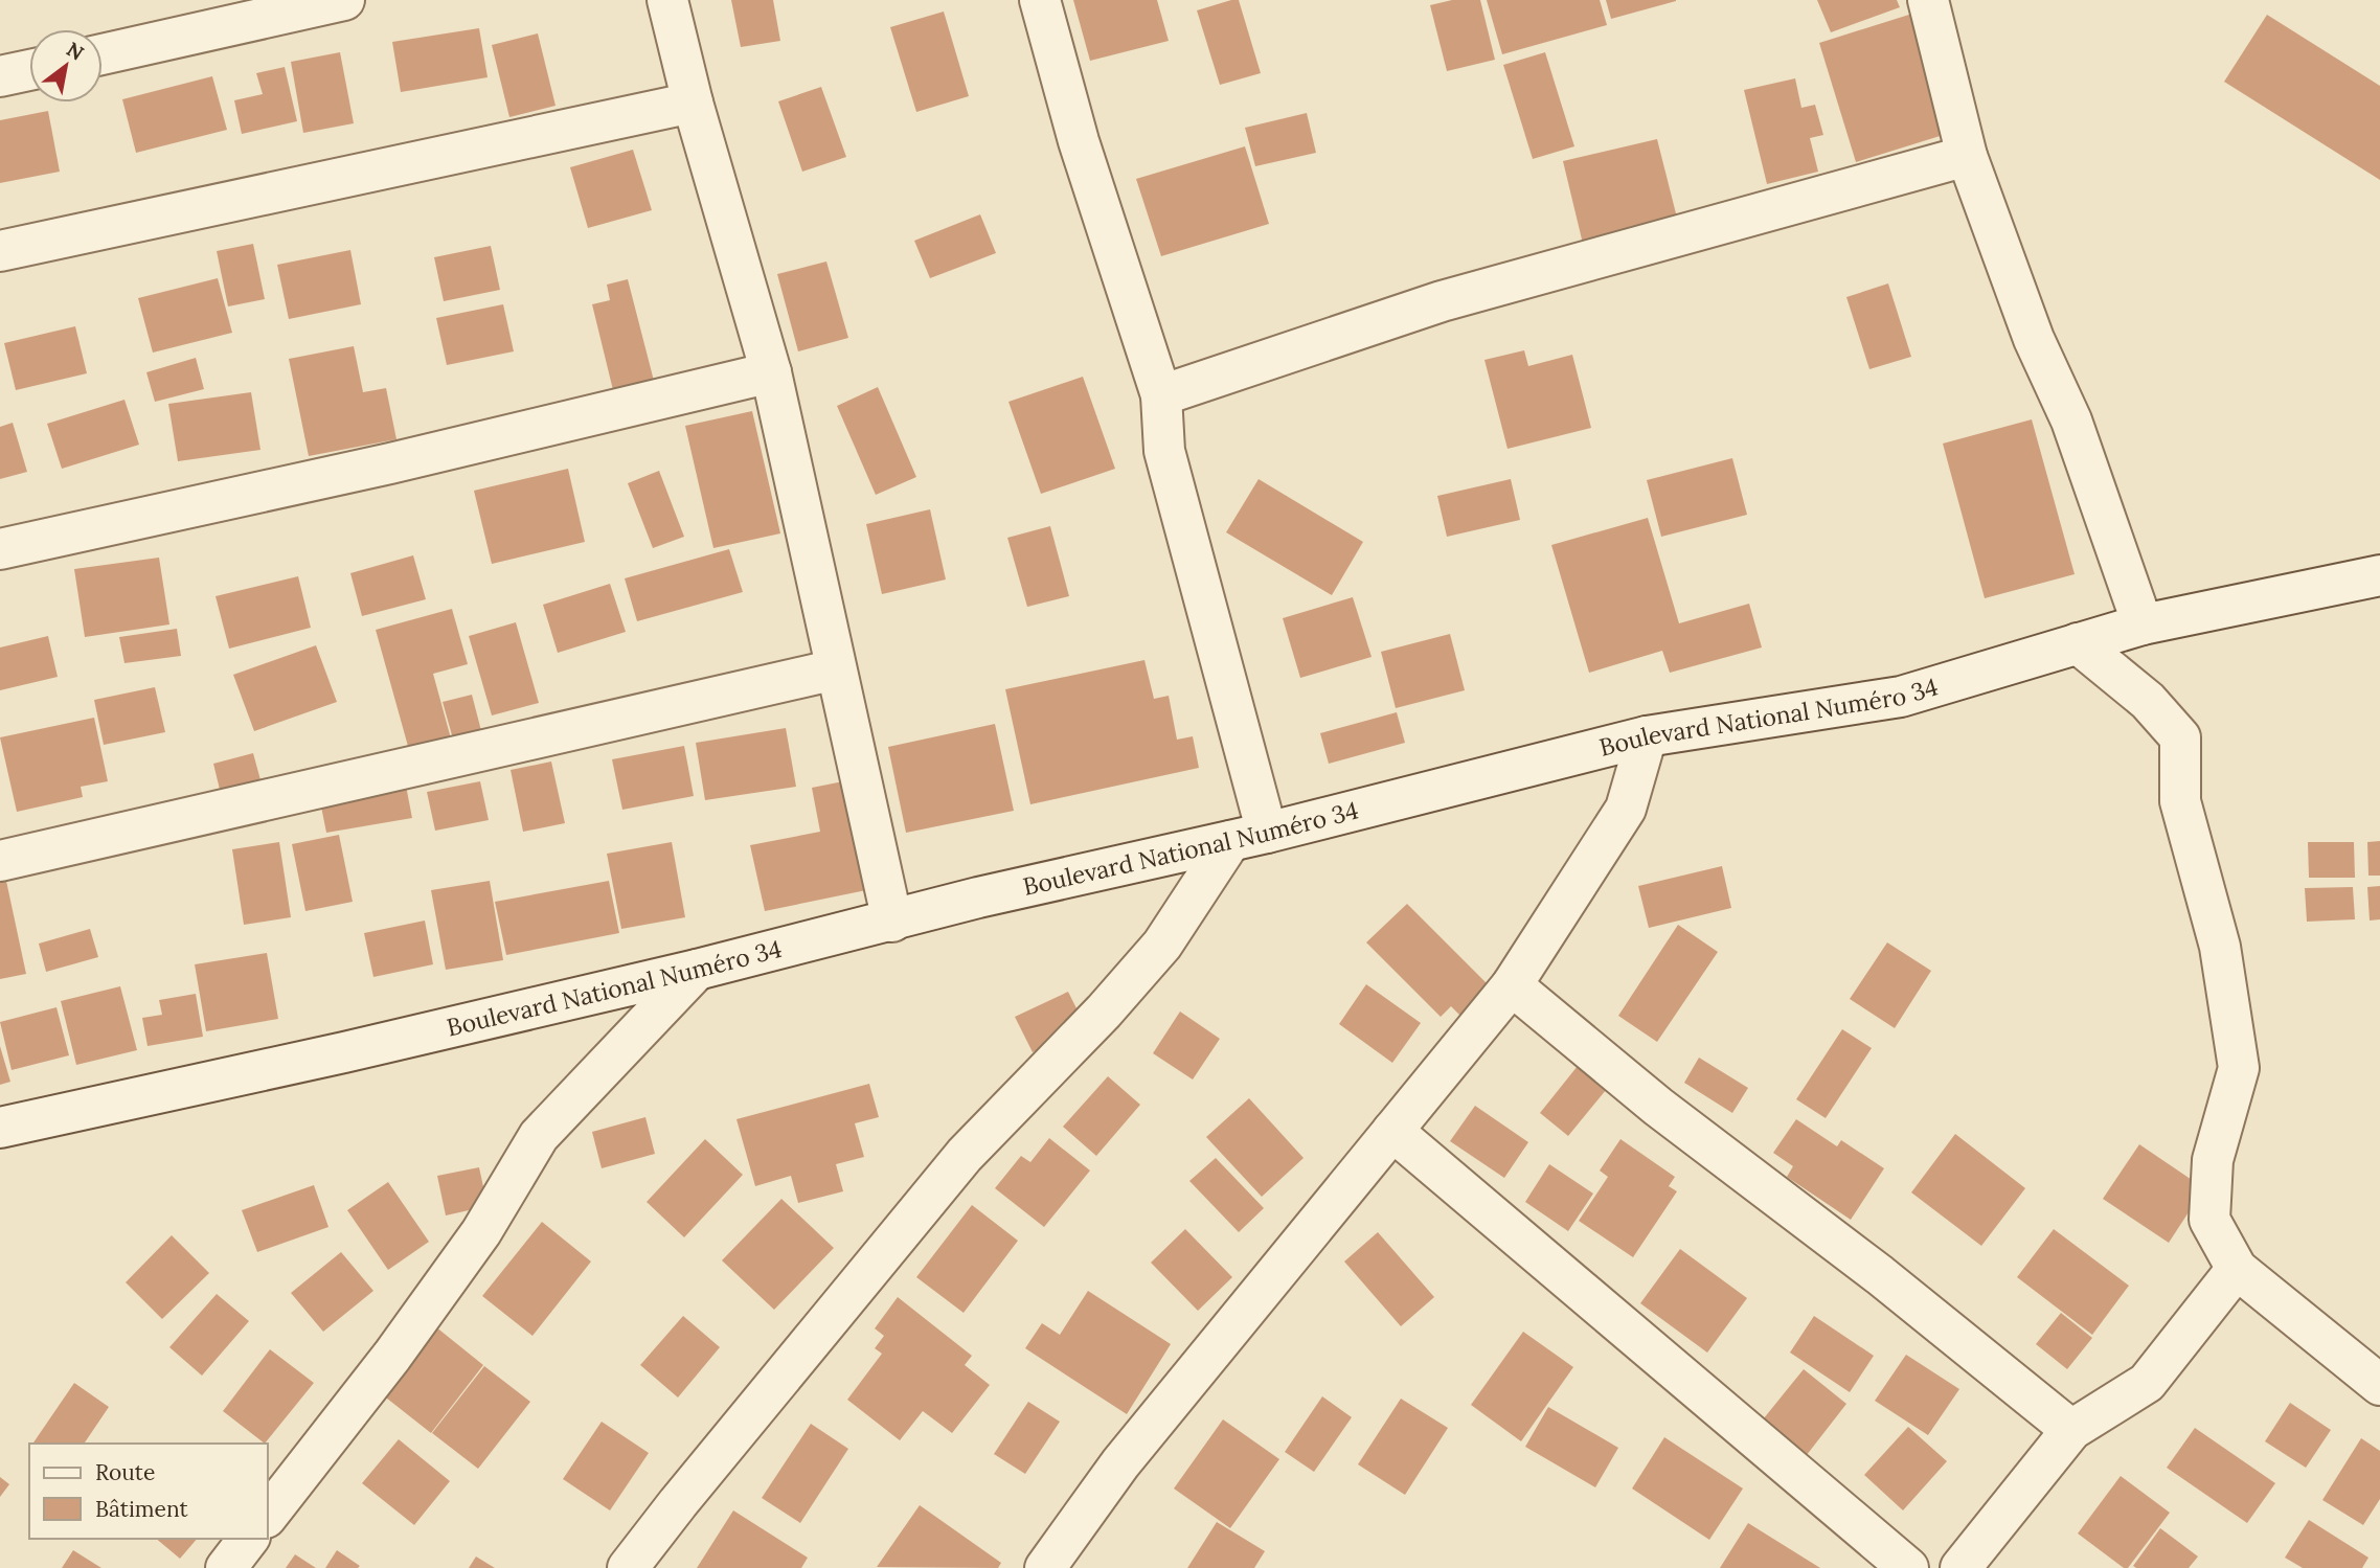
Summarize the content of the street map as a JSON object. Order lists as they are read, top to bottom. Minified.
{"streets":{"street":["Boulevard National Numéro 34"]},"legend":["Route","Bâtiment"],"north":"top right"}
